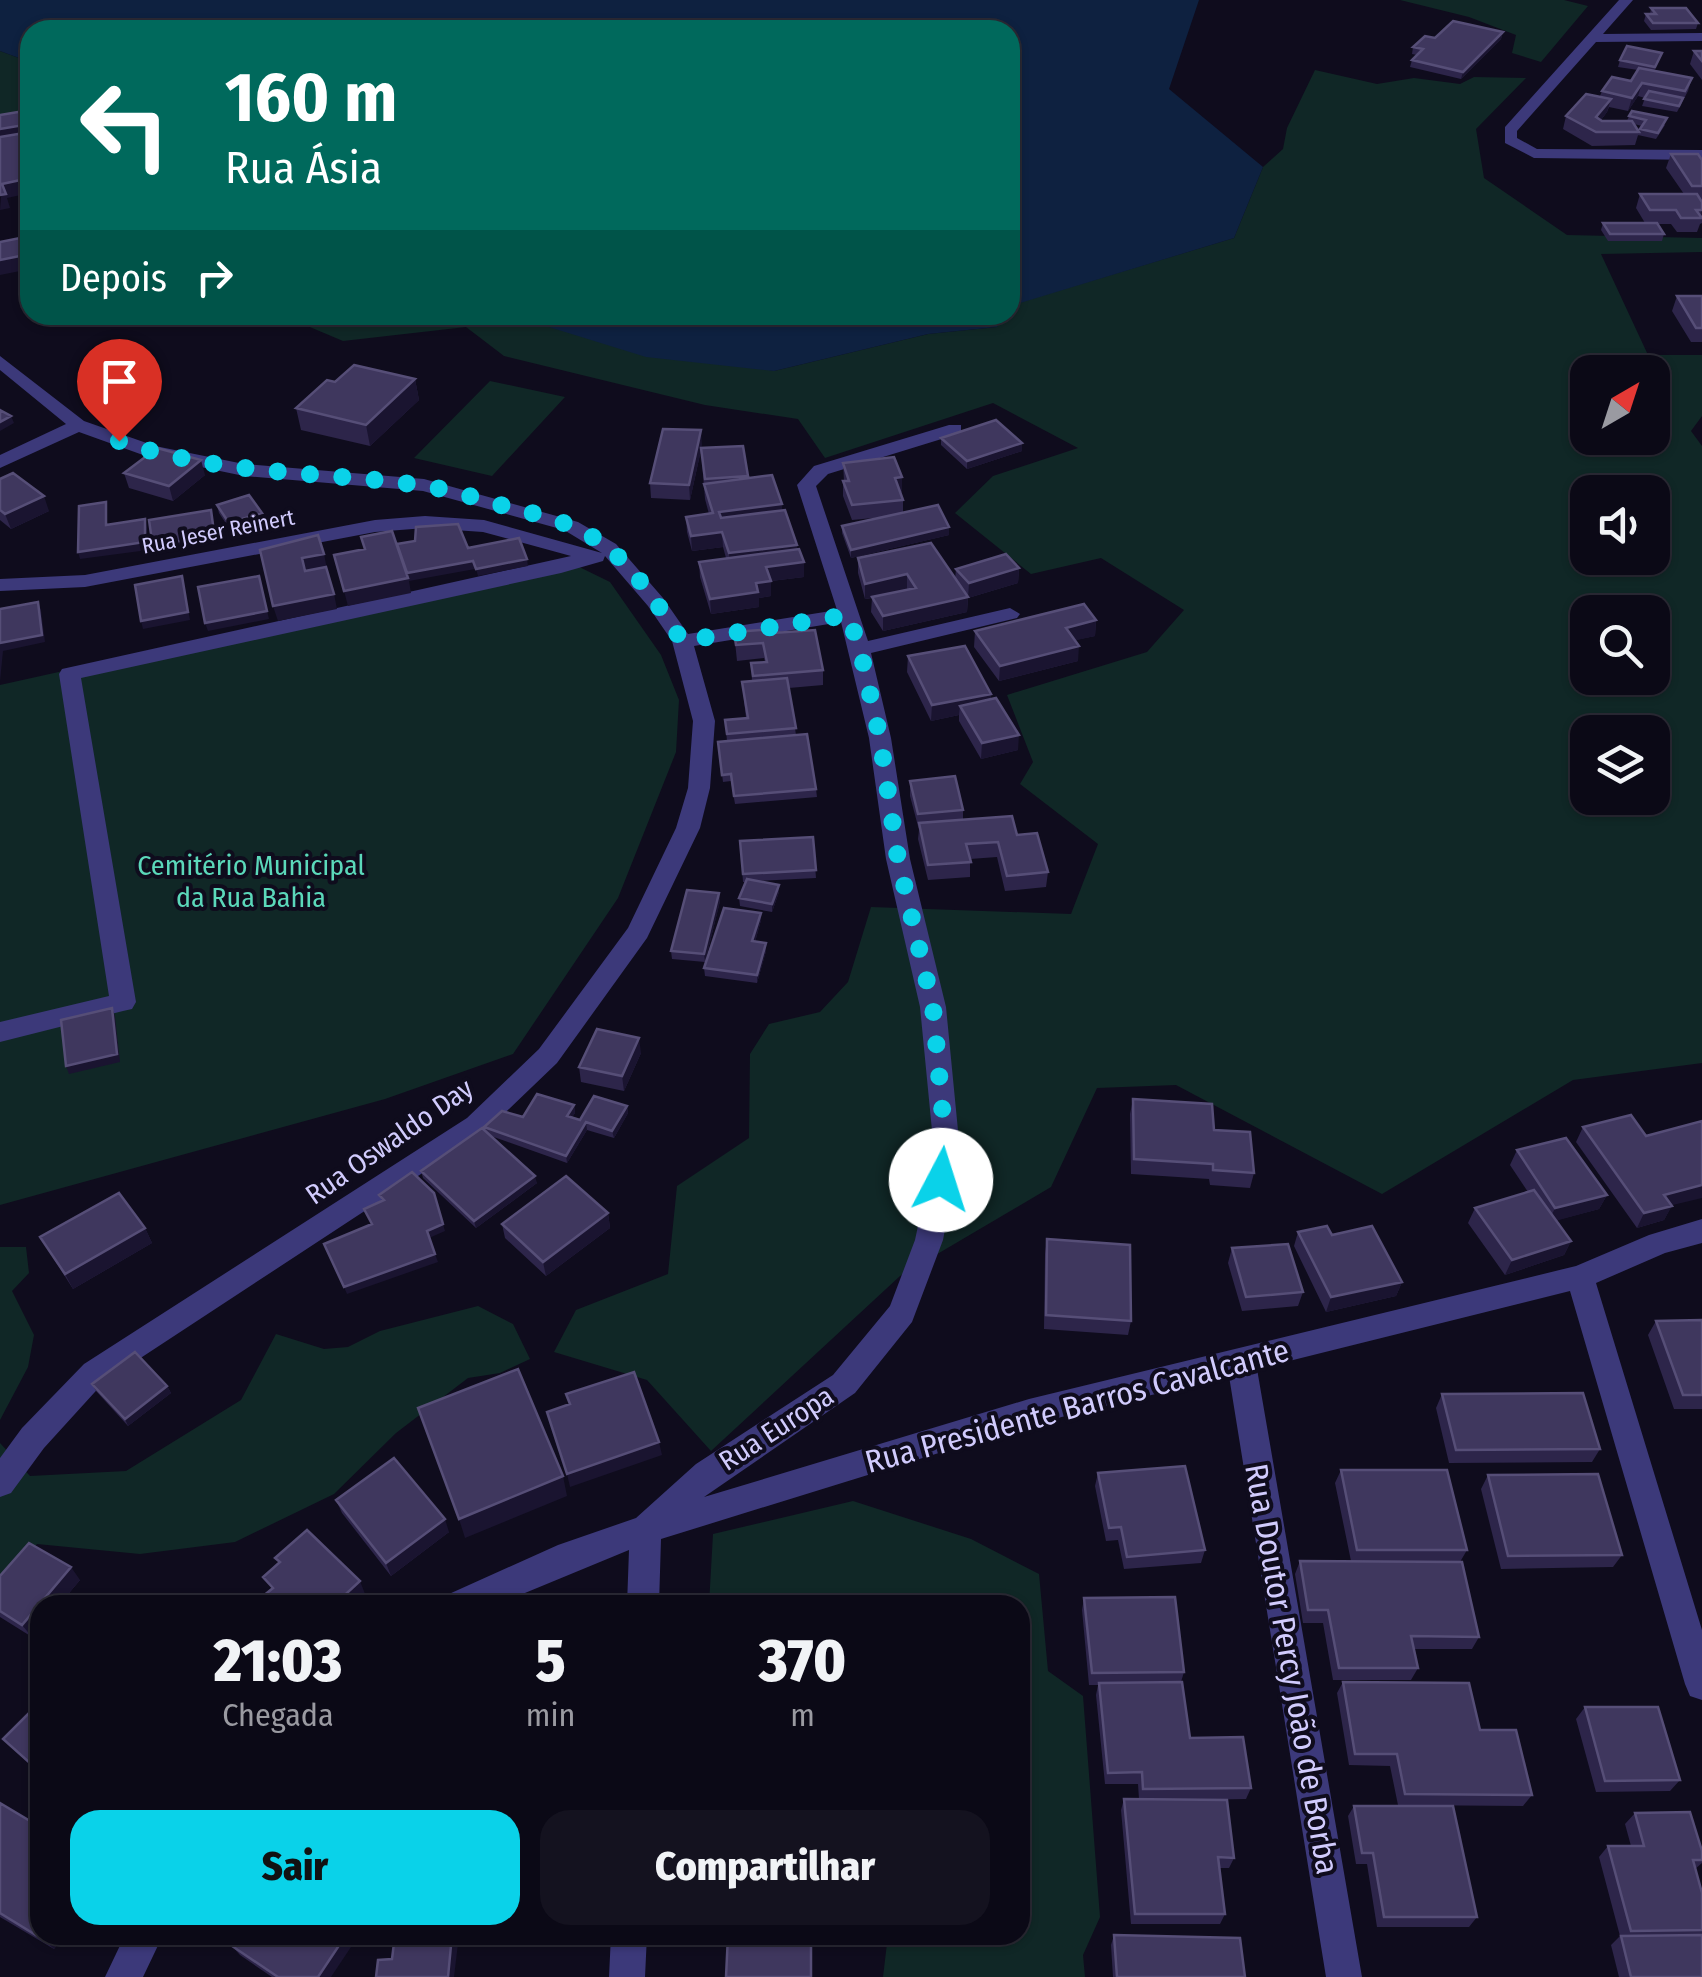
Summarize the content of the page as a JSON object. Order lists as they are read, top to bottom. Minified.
{"streets":{"street":["Rua Jeser Reinert","Rua Oswaldo Day","Rua Presidente Barros Cavalcante","Rua Europa","Rua Doutor Percy João de Borba"]},"crossings":[["Rua Jeser Reinert","Rua Oswaldo Day"],["Rua Presidente Barros Cavalcante","Rua Europa"],["Rua Presidente Barros Cavalcante","Rua Doutor Percy João de Borba"]],"parks":["Cemitério Municipal da Rua Bahia"],"north":"top right","page":{"turn":["160 m","Rua Ásia"],"then":"Depois","eta":["21:03","Chegada","5","min","370","m"],"buttons":["Sair","Compartilhar"]}}
